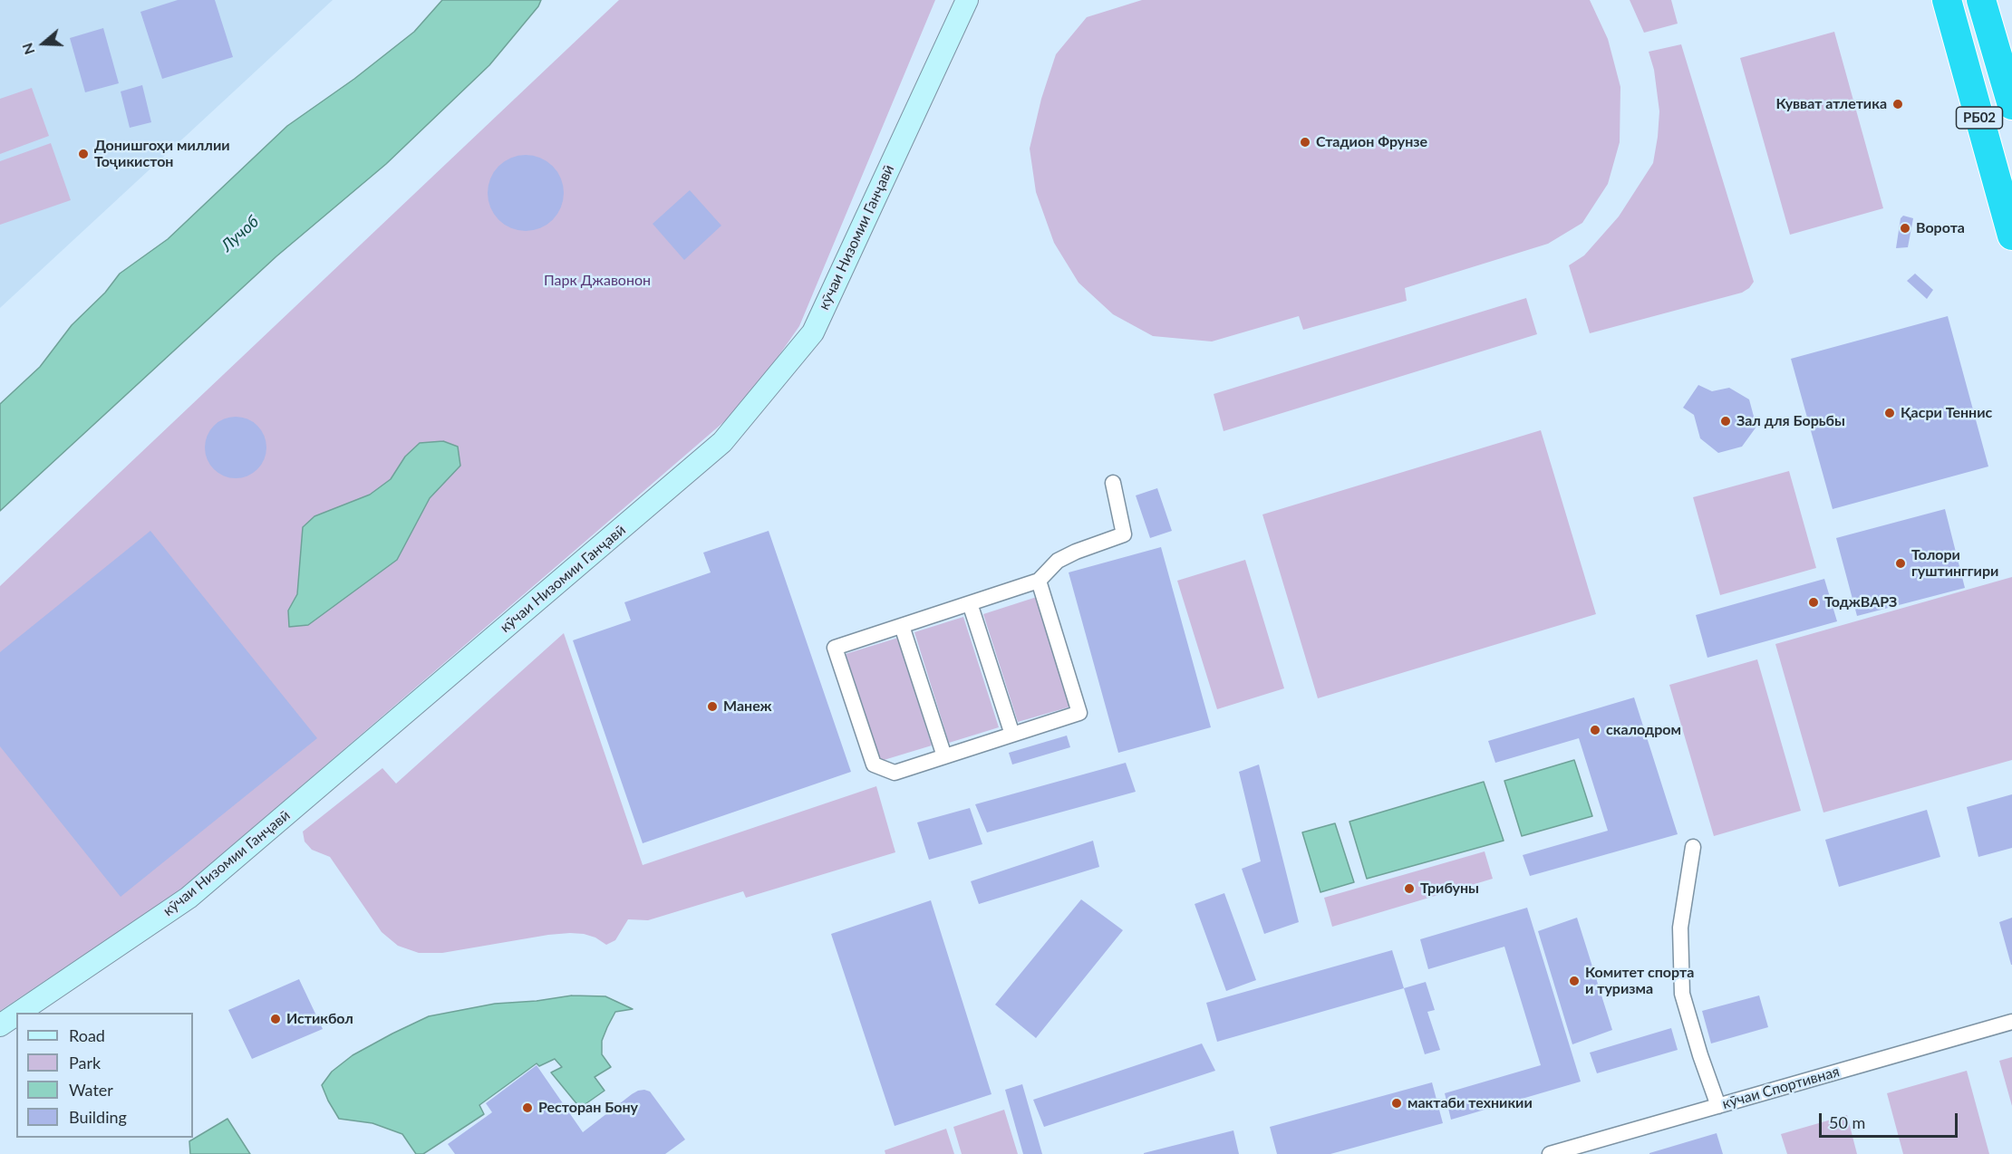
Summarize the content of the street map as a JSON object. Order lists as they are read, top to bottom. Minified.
{"streets":{"highway":["РБ02"],"street":["кӯчаи Низомии Ганҷавӣ","кӯчаи Спортивная"]},"water":["Лучоб"],"parks":["Парк Джавонон"],"places":["Кувват атлетика","Стадион Фрунзе","Донишгоҳи миллии Тоҷикистон","Ворота","Қасри Теннис","Зал для Борьбы","Толори гуштинггири","ТоджВАРЗ","Манеж","скалодром","Трибуны","Комитет спорта и туризма","Истикбол","мактаби техникии","Ресторан Бону"],"legend":["Road","Park","Water","Building"],"scale_bar":"50 m","north":"left"}
